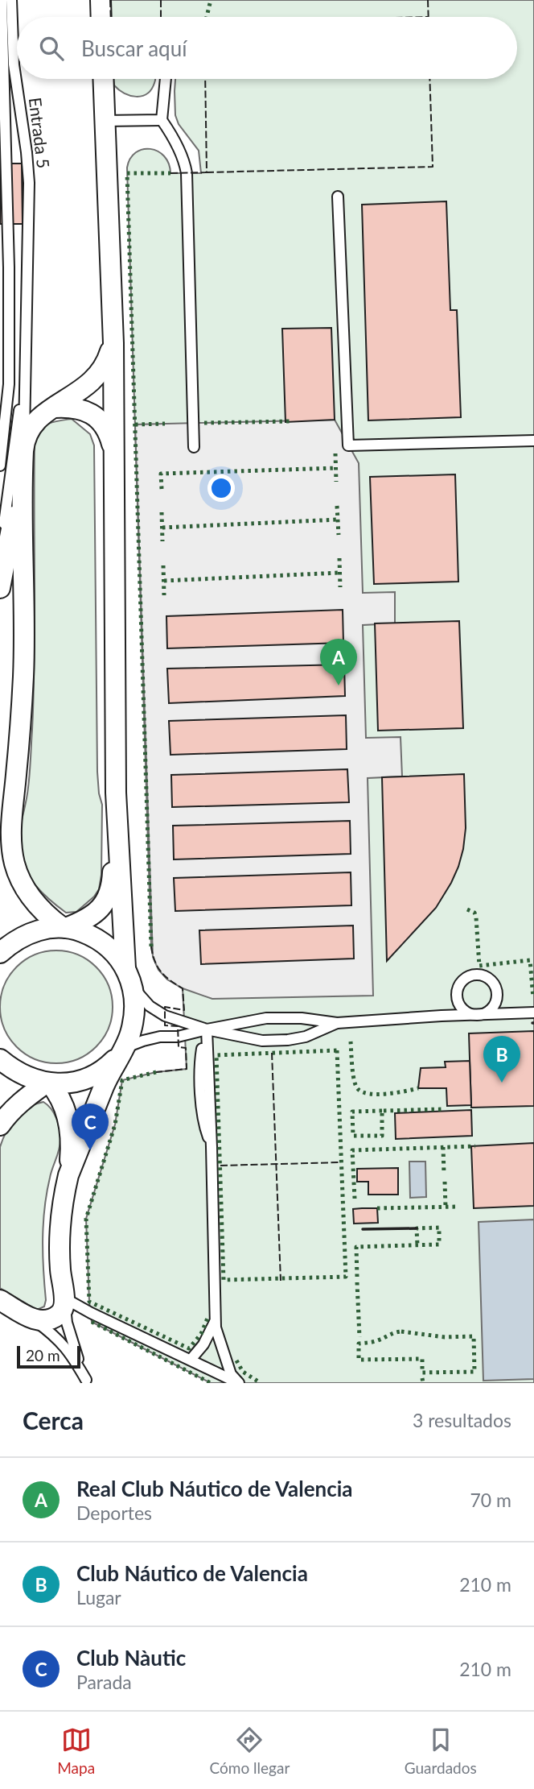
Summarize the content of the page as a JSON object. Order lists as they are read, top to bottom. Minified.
{"streets":{"lane":["Entrada 5"]},"scale_bar":"20 m","page":{"search":"Buscar aquí","pins":["A","B","C"],"scale":"20 m","heading":["Cerca","3 resultados"],"list":[{"mark":"A","name":"Real Club Náutico de Valencia","note":"Deportes","value":"70 m"},{"mark":"B","name":"Club Náutico de Valencia","note":"Lugar","value":"210 m"},{"mark":"C","name":"Club Nàutic","note":"Parada","value":"210 m"}],"nav":["Mapa","Cómo llegar","Guardados"]}}
